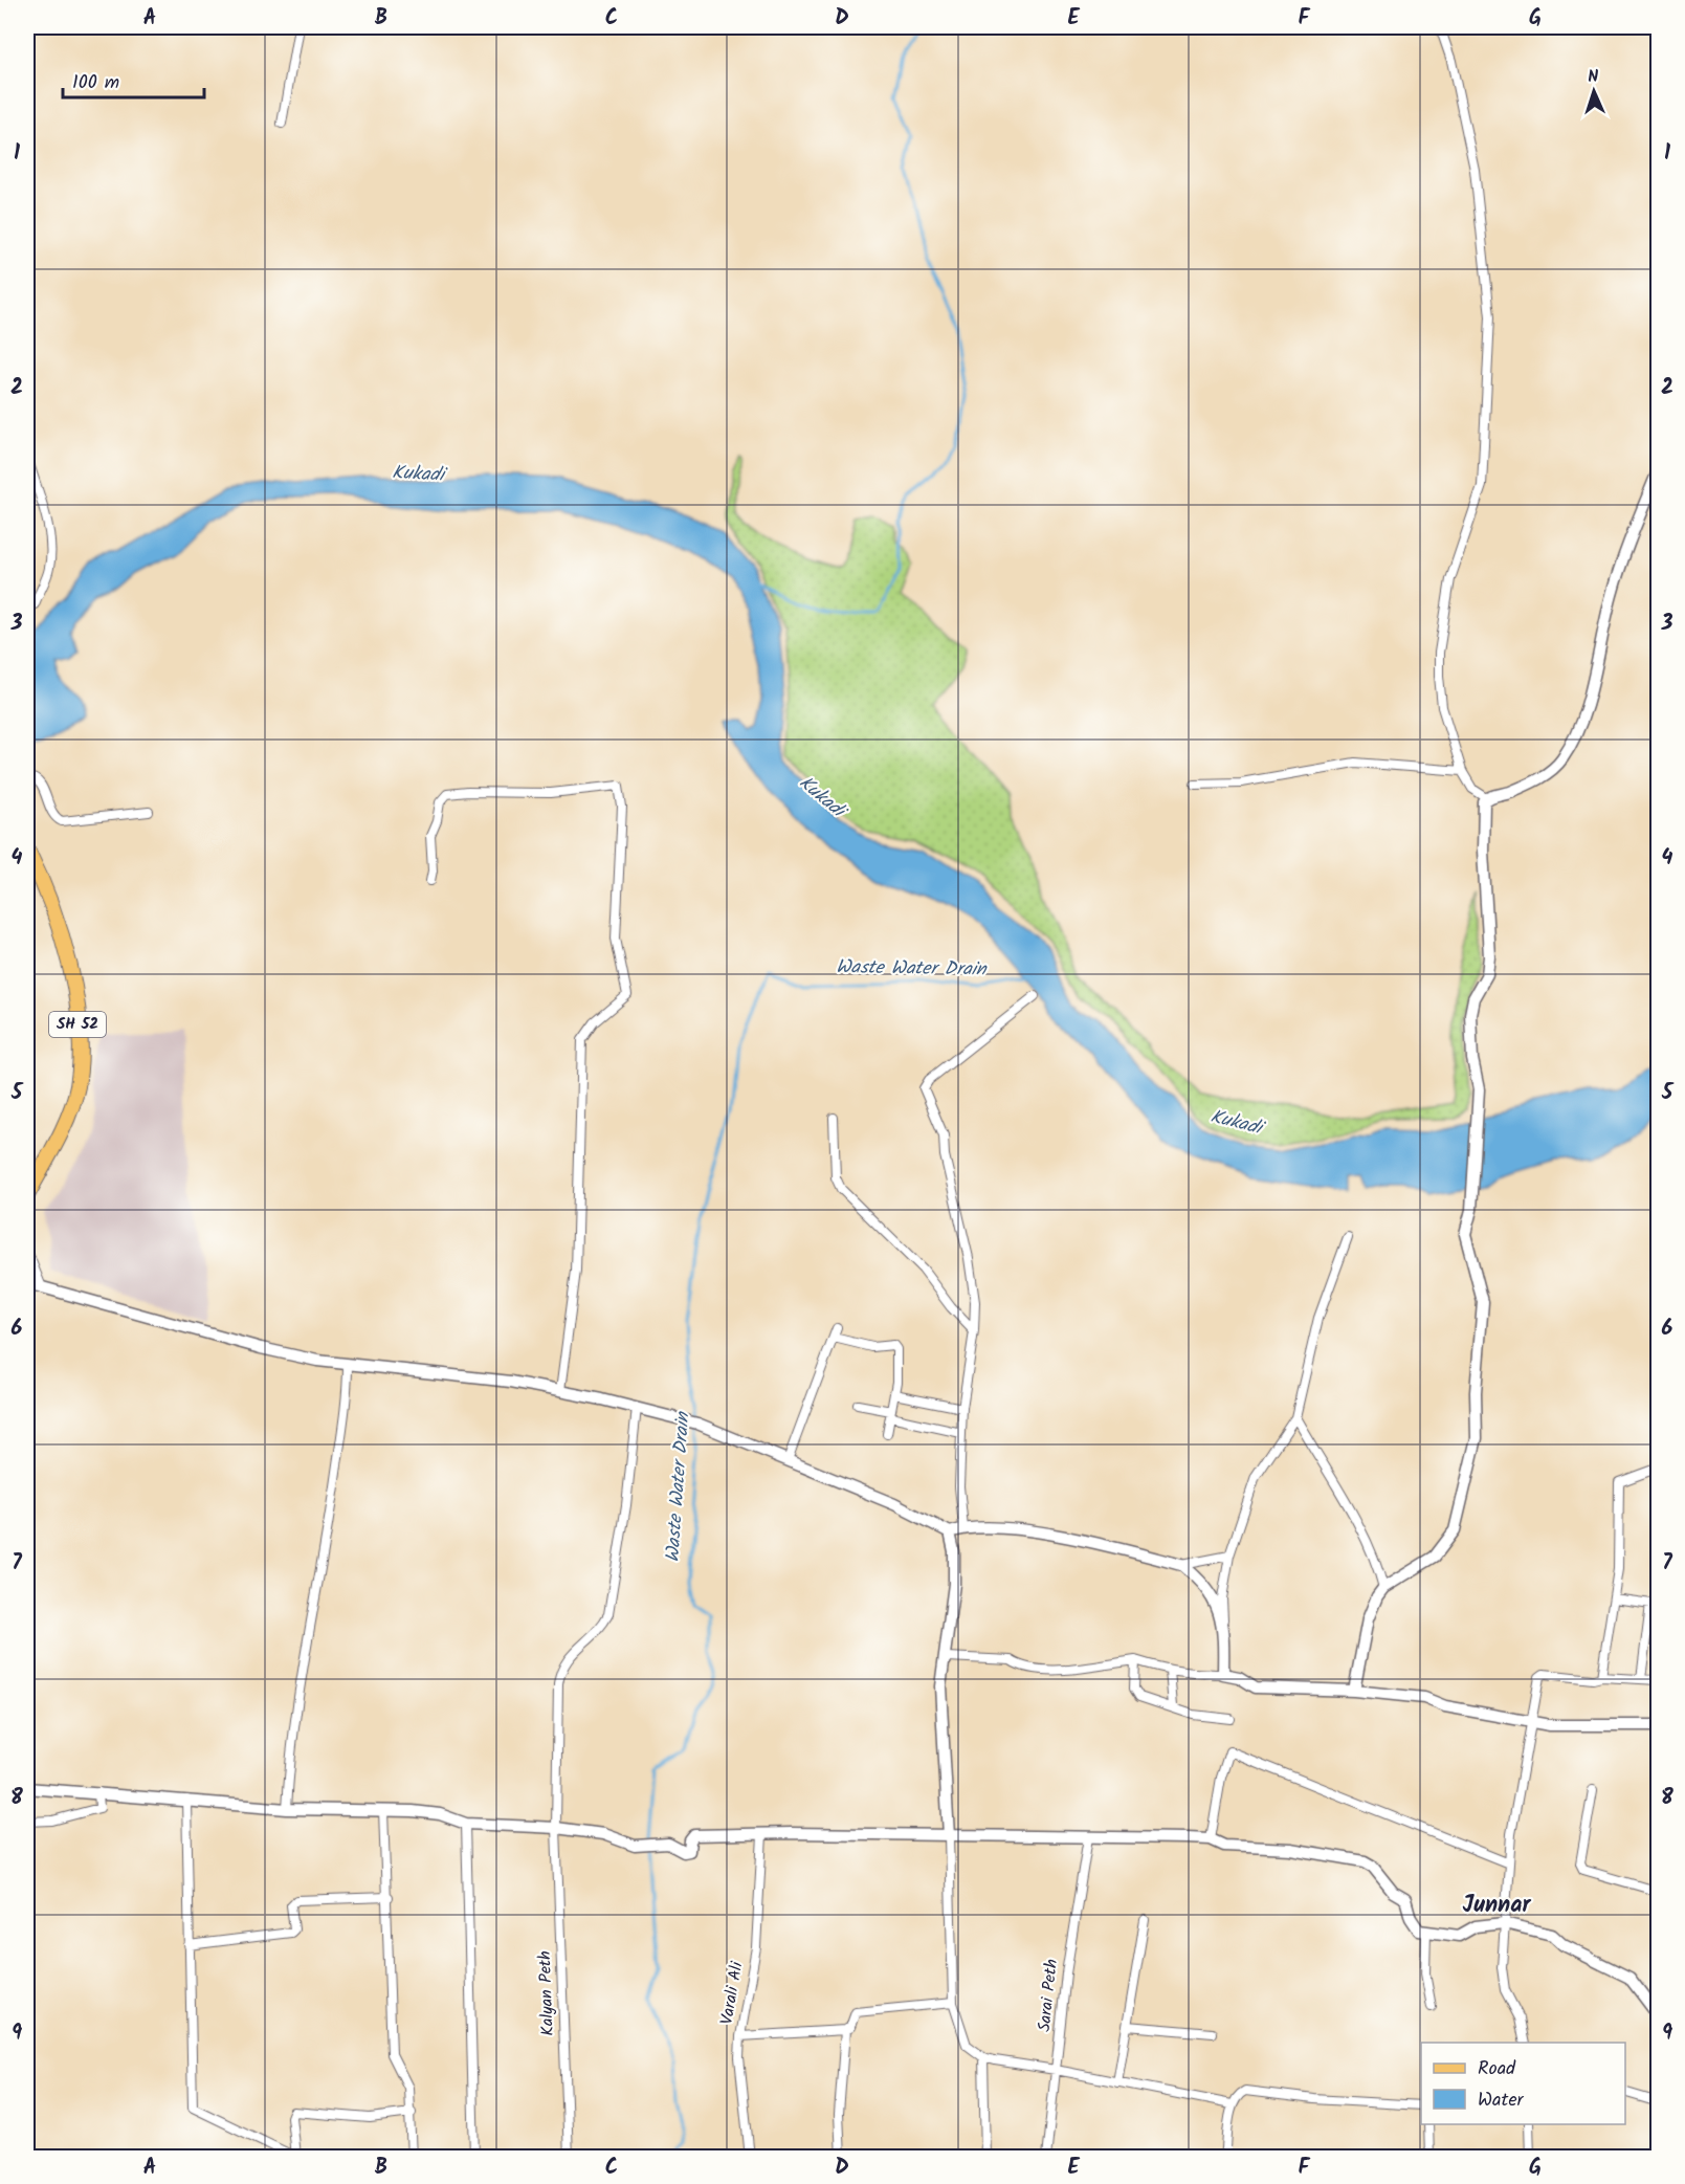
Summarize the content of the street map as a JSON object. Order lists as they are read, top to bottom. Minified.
{"streets":{"main road":["SH 52"],"street":["Kalyan Peth","Varali Ali","Sarai Peth"]},"districts":["Junnar"],"water":["Kukadi","Waste Water Drain"],"legend":["Road","Water"],"scale_bar":"100 m","north":"top","grid":{"columns":["A","B","C","D","E","F","G"],"rows":["1","2","3","4","5","6","7","8","9"]}}
